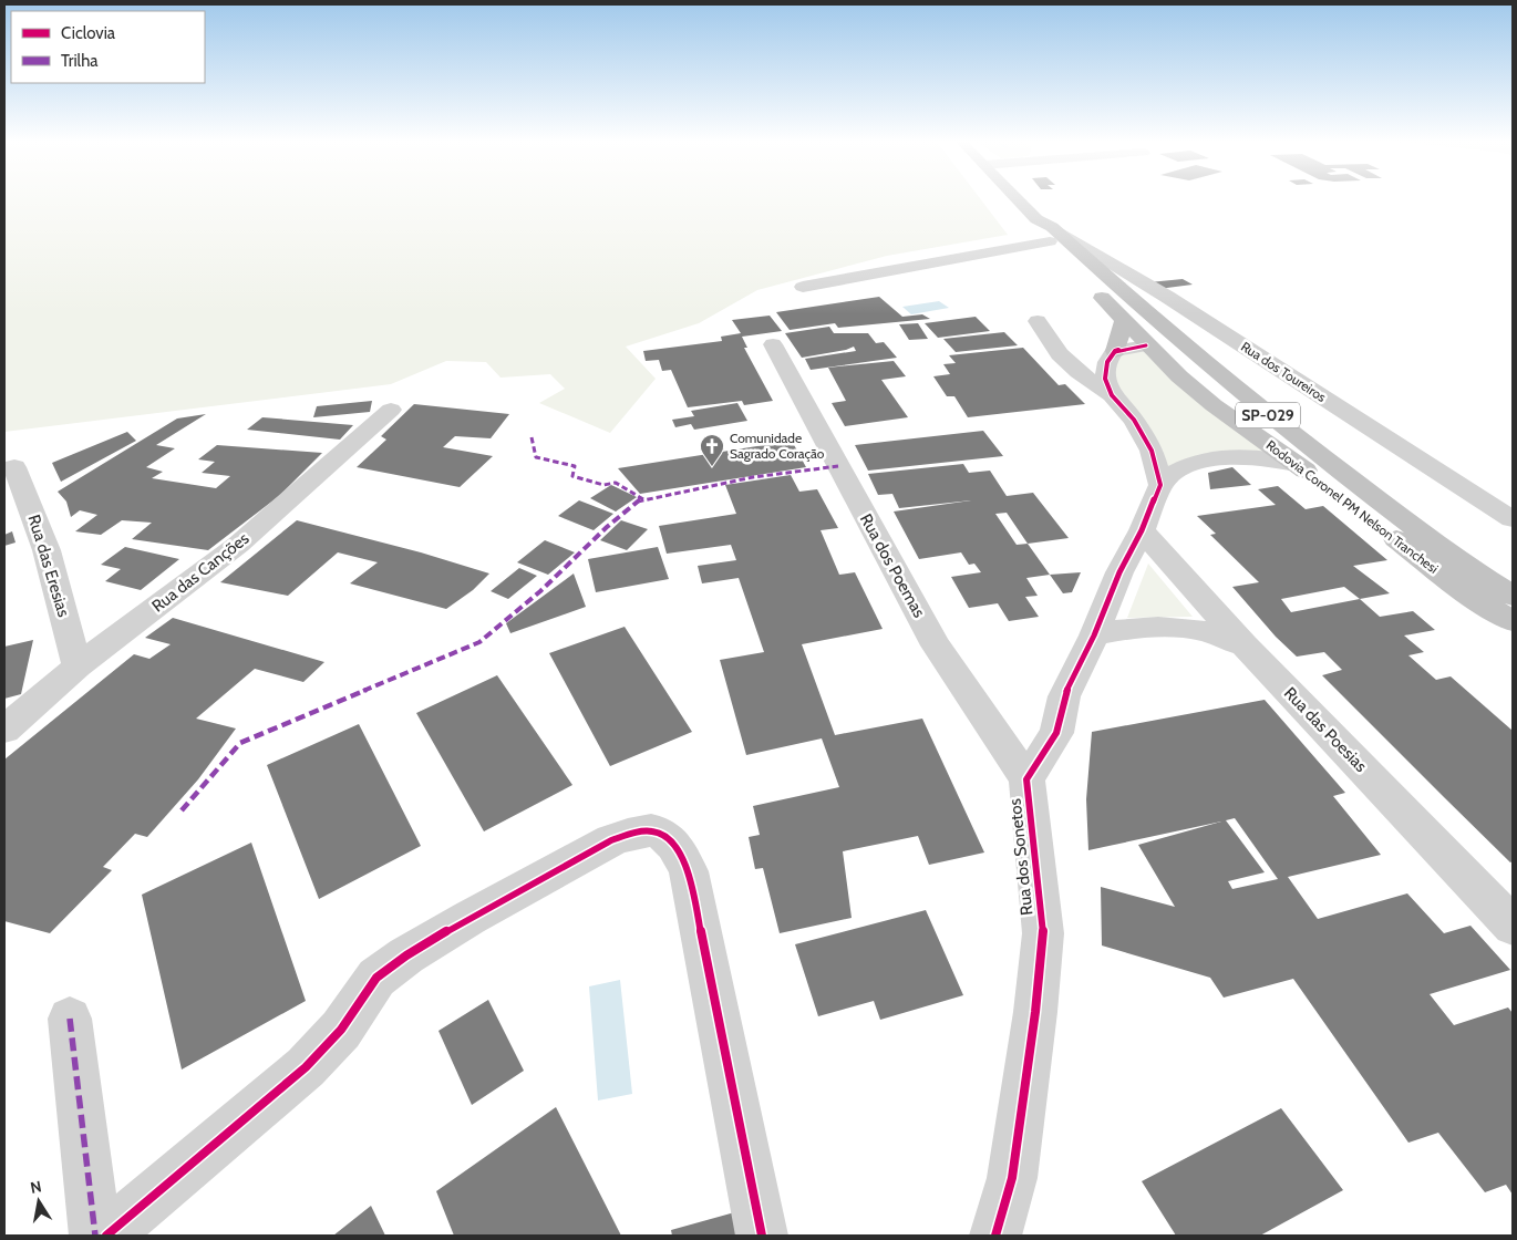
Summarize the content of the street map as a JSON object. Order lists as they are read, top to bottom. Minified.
{"streets":{"highway":["SP-029","Rodovia Coronel PM Nelson Tranchesi"],"street":["Rua dos Toureiros","Rua das Eresias","Rua dos Poemas","Rua das Canções","Rua das Poesias","Rua dos Sonetos"]},"crossings":[["Rua dos Toureiros","Rodovia Coronel PM Nelson Tranchesi"],["Rua das Eresias","Rua das Canções"],["Rua dos Poemas","Rua dos Sonetos"],["Rua das Poesias","Rua dos Sonetos"]],"places":{"church":["Comunidade Sagrado Coração"]},"legend":["Ciclovia","Trilha"],"north":"top"}
